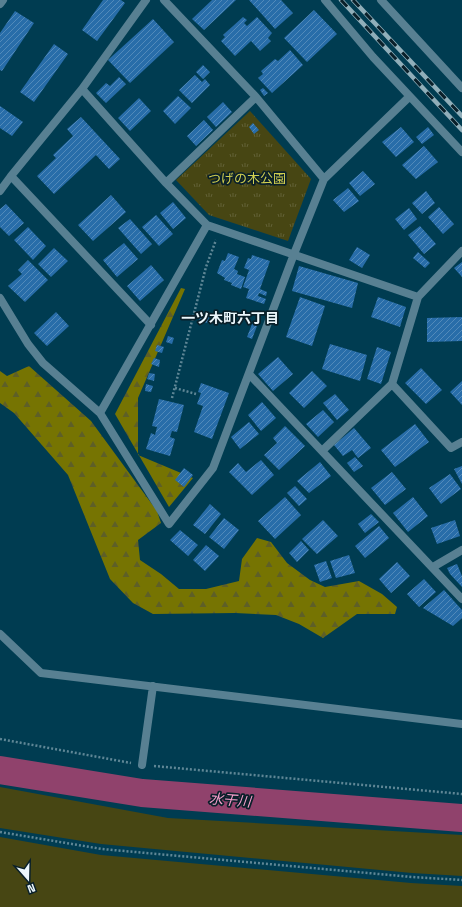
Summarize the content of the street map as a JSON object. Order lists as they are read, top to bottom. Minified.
{"districts":["一ツ木町六丁目"],"water":["水干川"],"parks":["つげの木公園"],"north":"bottom"}
